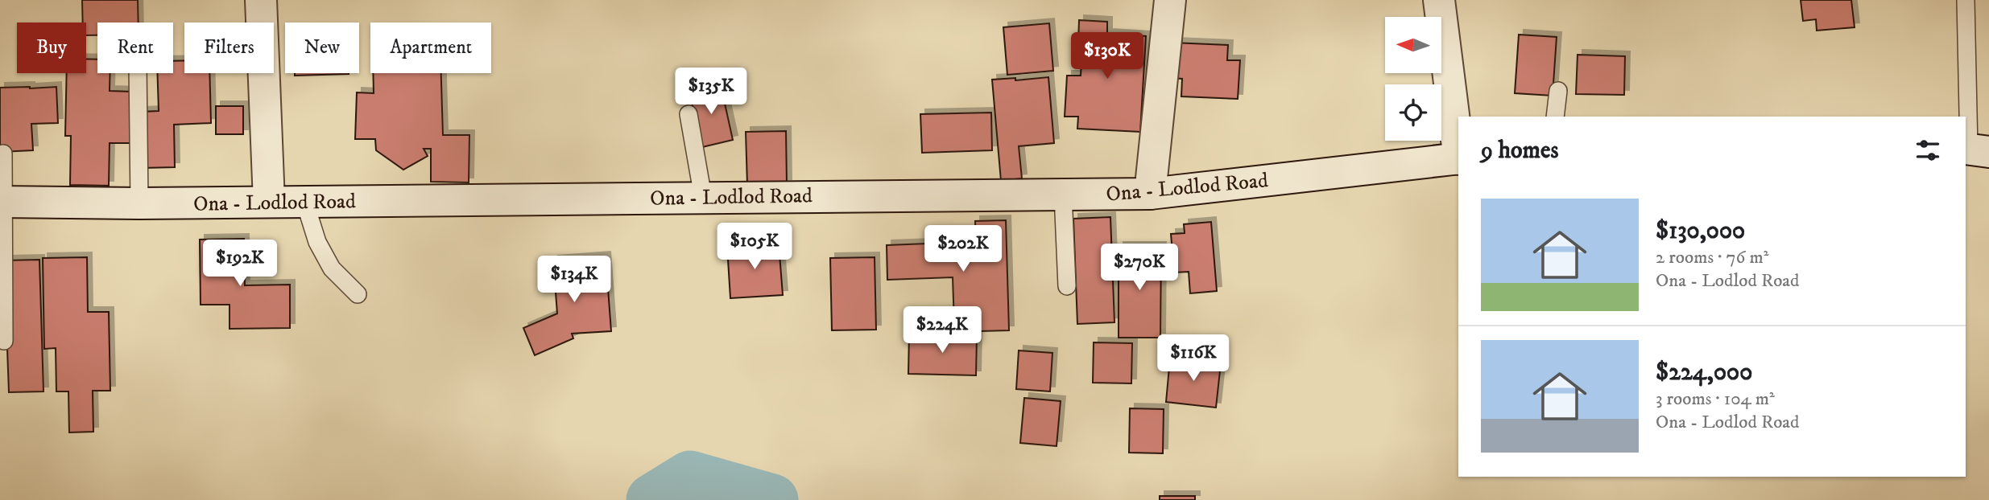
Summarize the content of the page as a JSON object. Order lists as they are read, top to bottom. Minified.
{"streets":{"main road":["Ona - Lodlod Road"]},"north":"left","page":{"chip":["Buy","Rent","Filters","New","Apartment"],"price":["$130K","$135K","$105K","$202K","$192K","$270K","$134K","$224K","$116K"],"heading":"9 homes","list":[{"name":"$130,000","note":"2 rooms · 76 m² · Ona - Lodlod Road"},{"name":"$224,000","note":"3 rooms · 104 m² · Ona - Lodlod Road"}]}}
